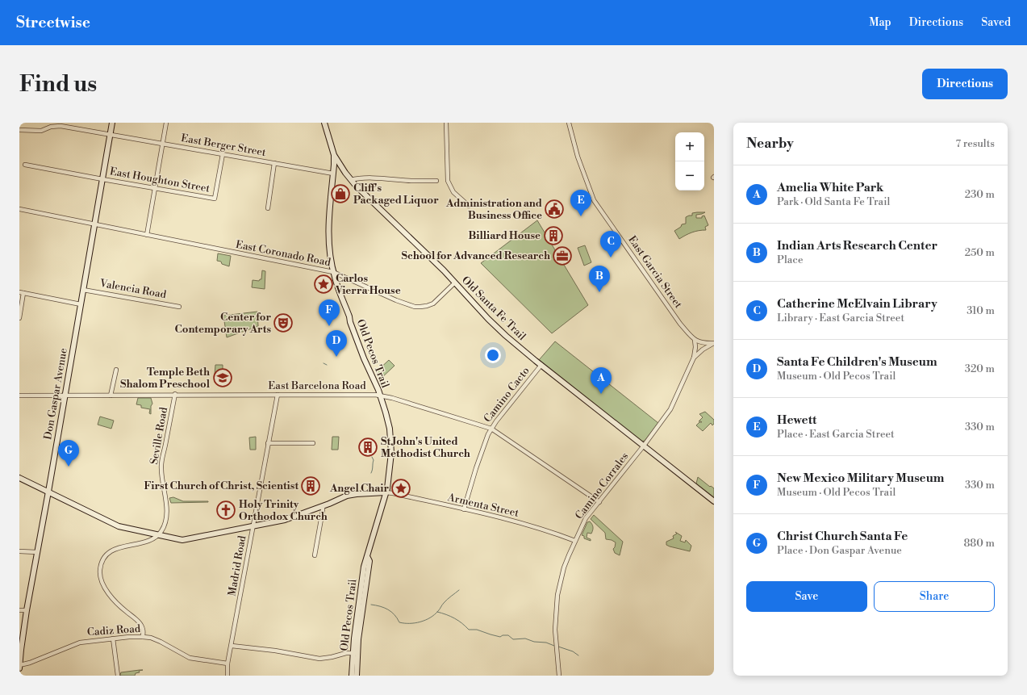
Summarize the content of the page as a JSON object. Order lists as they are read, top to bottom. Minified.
{"streets":{"street":["East Berger Street","East Houghton Street","East Coronado Road","East Garcia Street","Valencia Road","Old Santa Fe Trail","Old Pecos Trail","East Barcelona Road","Don Gaspar Avenue","Camino Cacto","Seville Road","Camino Corrales","Armenta Street","Madrid Road","Cadiz Road"]},"crossings":[["East Berger Street","East Houghton Street"],["East Berger Street","Old Pecos Trail"],["East Berger Street","Don Gaspar Avenue"],["East Houghton Street","Don Gaspar Avenue"],["East Coronado Road","Old Santa Fe Trail"],["East Coronado Road","Old Pecos Trail"],["East Coronado Road","Don Gaspar Avenue"],["East Garcia Street","Camino Corrales"],["Valencia Road","Don Gaspar Avenue"],["Old Santa Fe Trail","Old Pecos Trail"],["Old Santa Fe Trail","Camino Cacto"],["Old Santa Fe Trail","Camino Corrales"],["Old Pecos Trail","East Barcelona Road"],["Old Pecos Trail","Armenta Street"],["East Barcelona Road","Don Gaspar Avenue"],["East Barcelona Road","Camino Cacto"],["East Barcelona Road","Seville Road"],["East Barcelona Road","Camino Corrales"],["East Barcelona Road","Madrid Road"],["Don Gaspar Avenue","Cadiz Road"],["Camino Cacto","Armenta Street"],["Camino Corrales","Armenta Street"],["Madrid Road","Cadiz Road"]],"places":{"shop":["Cliff's Packaged Liquor"],"public building":["Administration and Business Office"],"building":["Billiard House","St John's United Methodist Church","First Church of Christ, Scientist"],"office":["School for Advanced Research"],"place":["Carlos Vierra House","Angel Chair"],"theatre":["Center for Contemporary Arts"],"school or university":["Temple Beth Shalom Preschool"],"church":["Holy Trinity Orthodox Church"]},"page":{"header":"Streetwise","nav":["Map","Directions","Saved"],"buttons":["Directions",["Save","Share"]],"title":"Find us","heading":["Nearby","7 results"],"map_buttons":["+","−"],"list":[{"mark":"A","name":"Amelia White Park","note":"Park · Old Santa Fe Trail","value":"230 m"},{"mark":"B","name":"Indian Arts Research Center","note":"Place","value":"250 m"},{"mark":"C","name":"Catherine McElvain Library","note":"Library · East Garcia Street","value":"310 m"},{"mark":"D","name":"Santa Fe Children's Museum","note":"Museum · Old Pecos Trail","value":"320 m"},{"mark":"E","name":"Hewett","note":"Place · East Garcia Street","value":"330 m"},{"mark":"F","name":"New Mexico Military Museum","note":"Museum · Old Pecos Trail","value":"330 m"},{"mark":"G","name":"Christ Church Santa Fe","note":"Place · Don Gaspar Avenue","value":"880 m"}],"pins":["E","C","B","F","D","A","G"]}}
